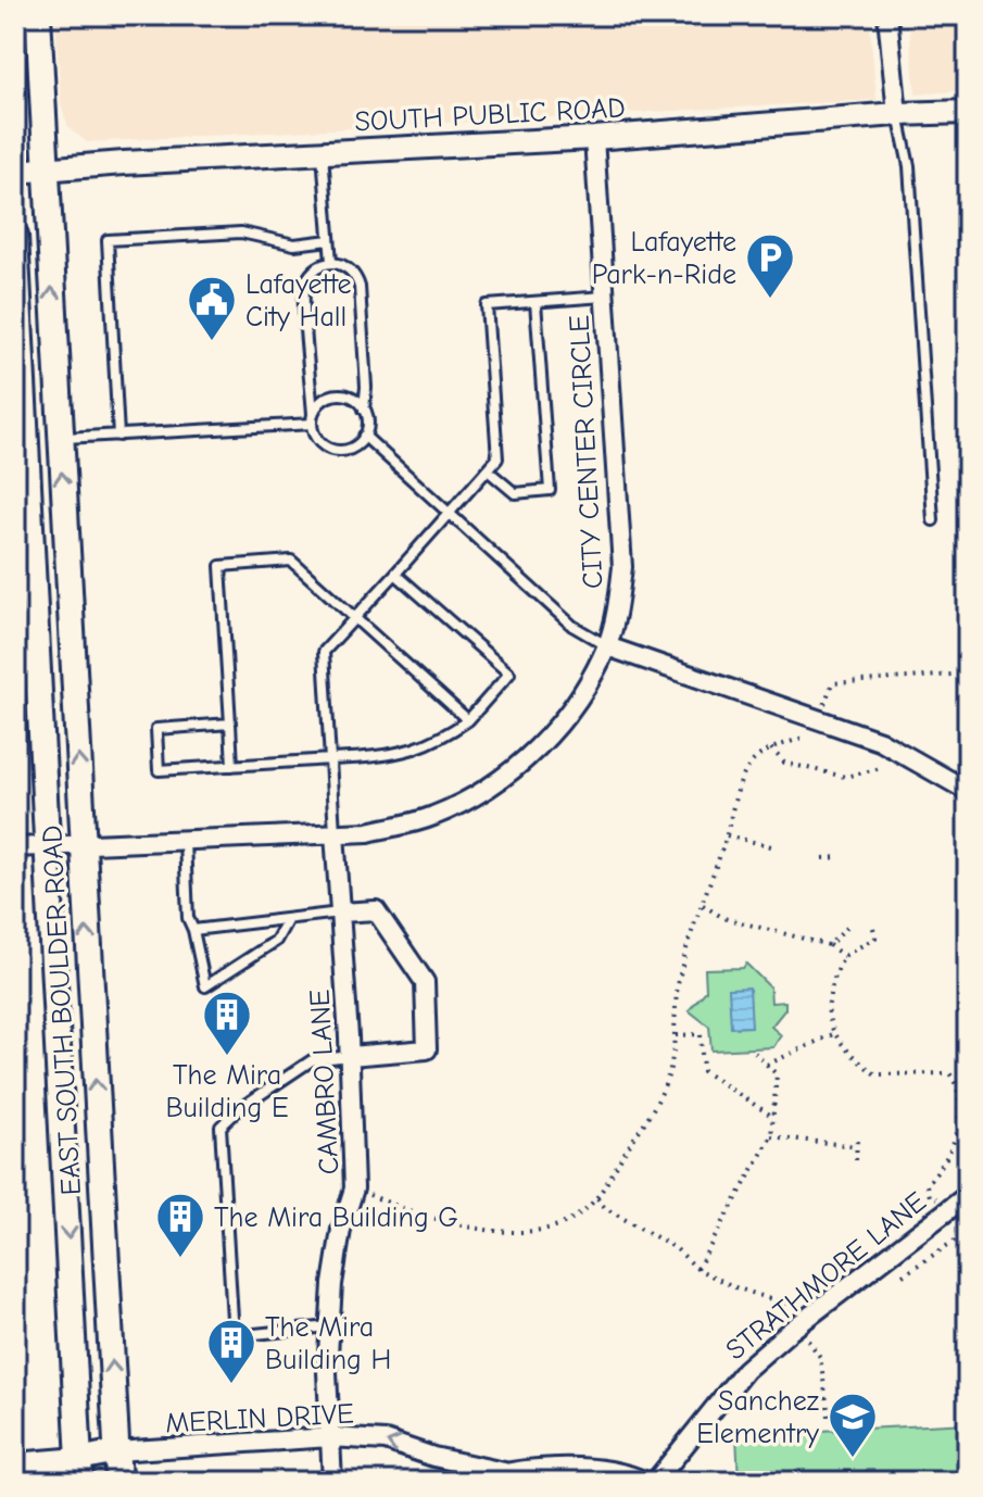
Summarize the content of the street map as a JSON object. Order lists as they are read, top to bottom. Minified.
{"streets":{"main road":["EAST SOUTH BOULDER ROAD"],"street":["SOUTH PUBLIC ROAD","CITY CENTER CIRCLE","CAMBRO LANE","STRATHMORE LANE","MERLIN DRIVE"]},"crossings":[["SOUTH PUBLIC ROAD","CITY CENTER CIRCLE"],["SOUTH PUBLIC ROAD","EAST SOUTH BOULDER ROAD"],["CITY CENTER CIRCLE","EAST SOUTH BOULDER ROAD"],["CITY CENTER CIRCLE","CAMBRO LANE"],["EAST SOUTH BOULDER ROAD","MERLIN DRIVE"],["CAMBRO LANE","MERLIN DRIVE"]],"places":{"parking":["Lafayette Park-n-Ride"],"public building":["Lafayette City Hall"],"building":["The Mira Building E","The Mira Building G","The Mira Building H"],"school or university":["Sanchez Elementry"]}}
